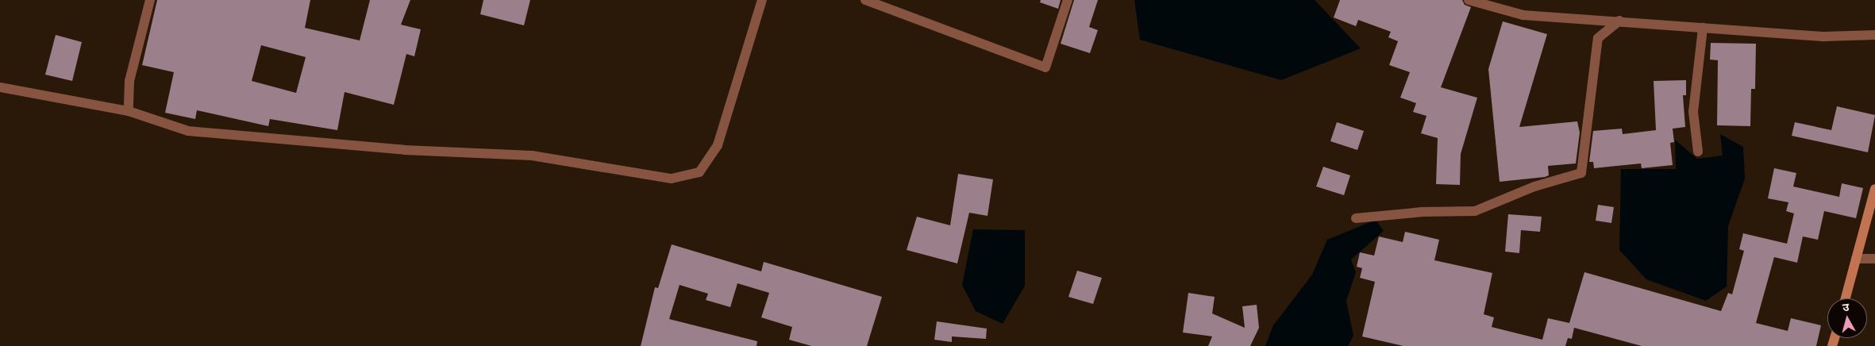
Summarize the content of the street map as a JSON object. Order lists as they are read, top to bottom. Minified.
{"north":"top"}
